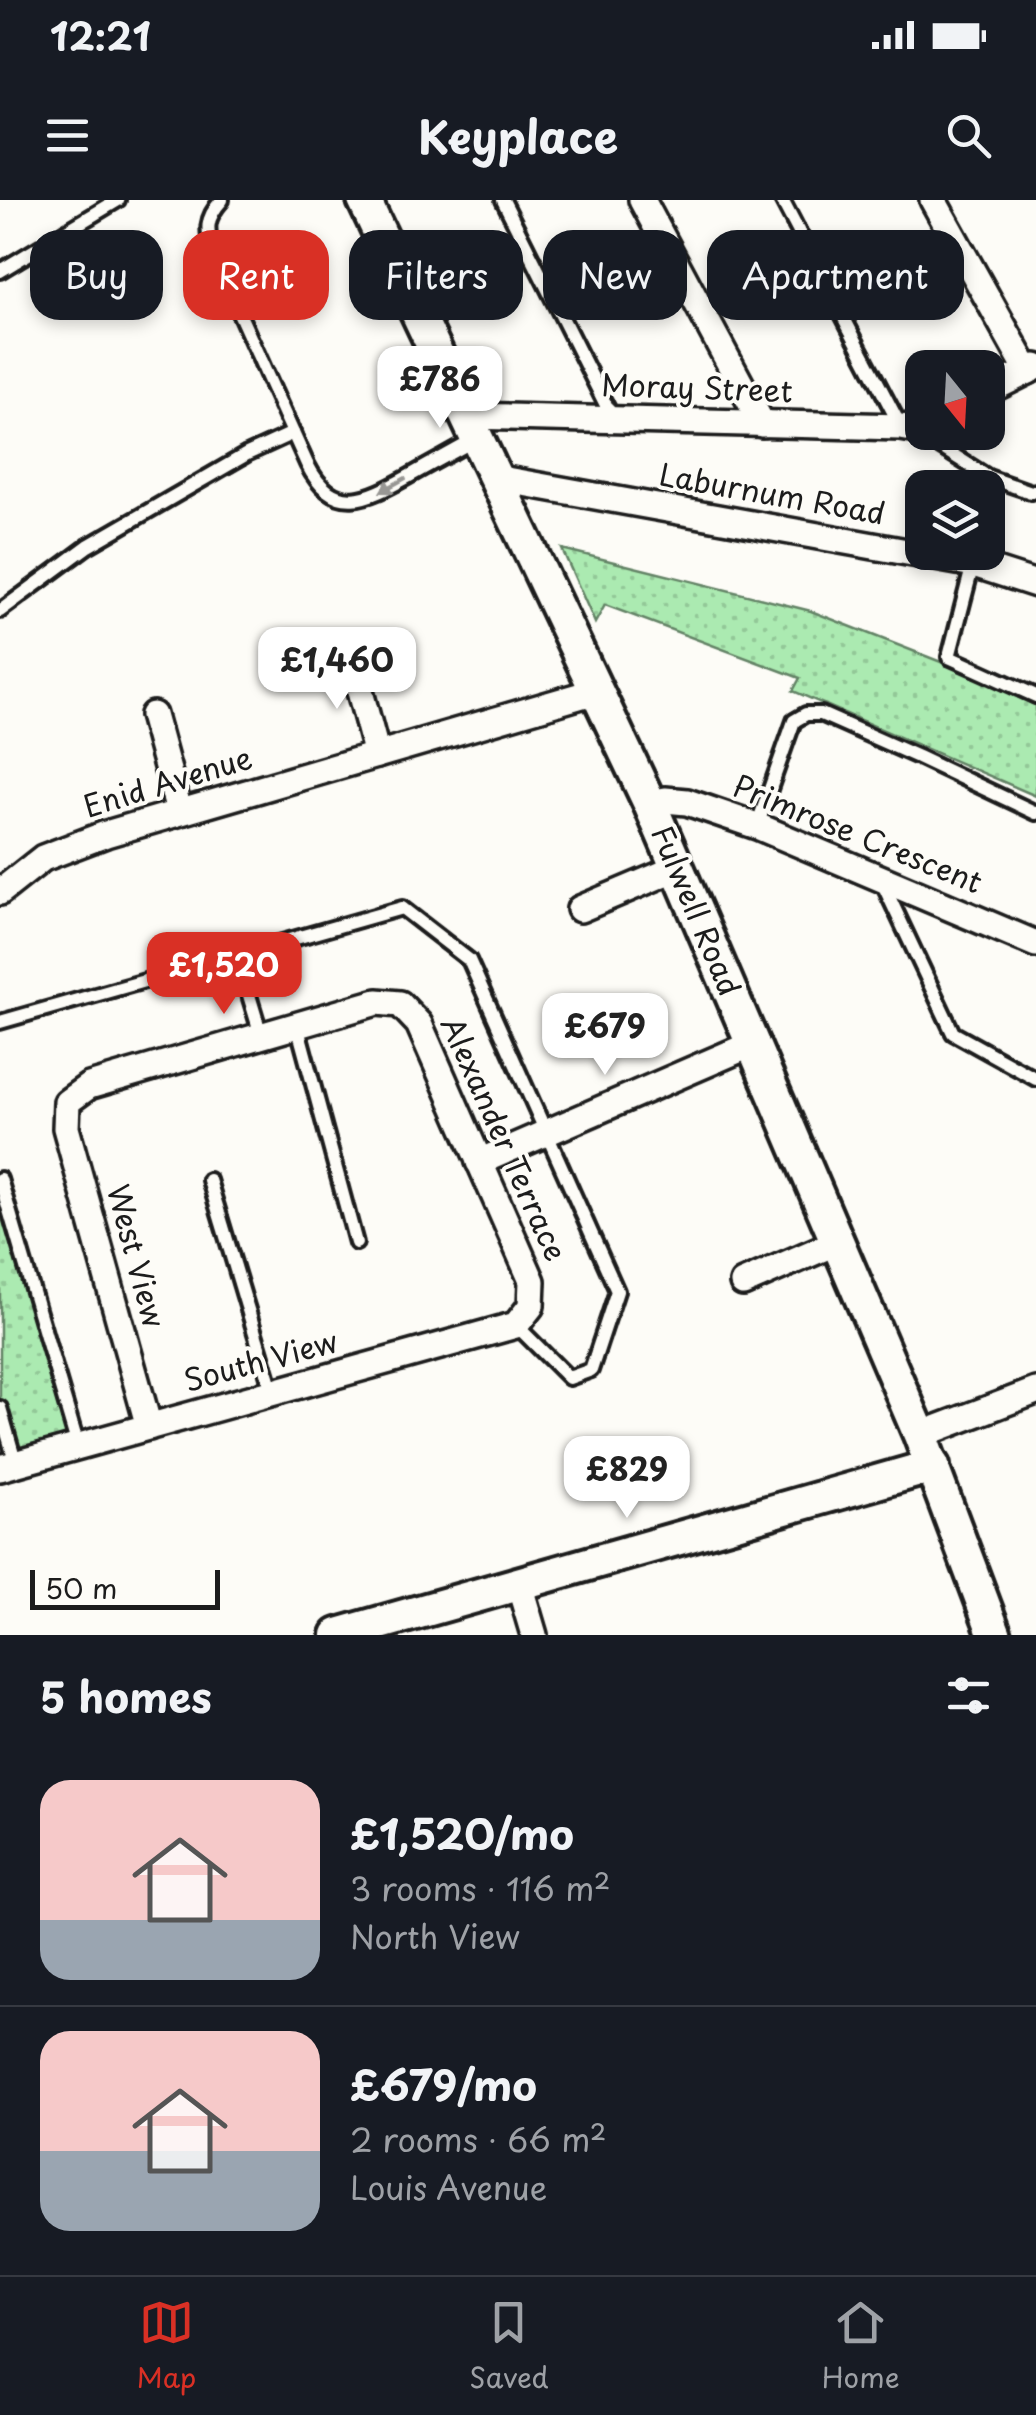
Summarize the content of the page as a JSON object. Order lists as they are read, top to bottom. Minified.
{"streets":{"street":["Moray Street","Laburnum Road","Enid Avenue","Primrose Crescent","Fulwell Road","Alexander Terrace","West View","South View"]},"crossings":[["Moray Street","Fulwell Road"],["Laburnum Road","Fulwell Road"],["Enid Avenue","Fulwell Road"],["Primrose Crescent","Fulwell Road"],["Alexander Terrace","South View"],["West View","South View"]],"scale_bar":"50 m","north":"bottom","page":{"status":"12:21","header":"Keyplace","chip":["Buy","Rent","Filters","New","Apartment"],"price":["£786","£1,460","£1,520","£679","£829"],"scale":"50 m","heading":"5 homes","list":[{"name":"£1,520/mo","note":"3 rooms · 116 m² · North View"},{"name":"£679/mo","note":"2 rooms · 66 m² · Louis Avenue"}],"tabs":["Map","Saved","Home"]}}
